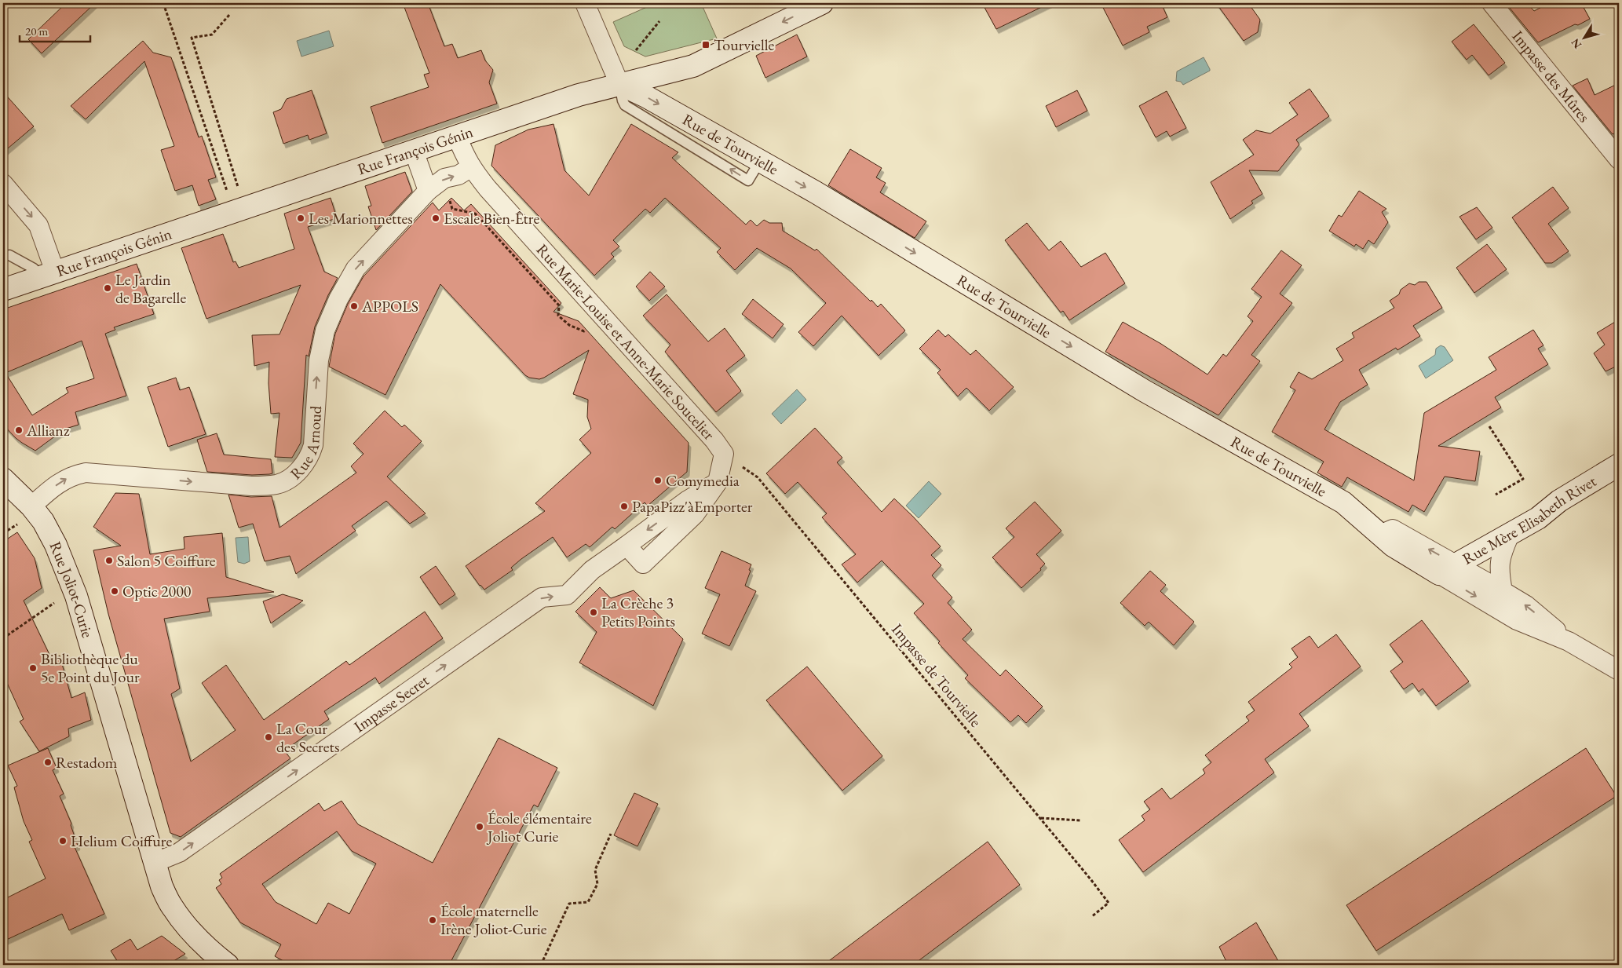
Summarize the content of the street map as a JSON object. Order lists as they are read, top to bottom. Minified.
{"streets":{"main road":["Rue de Tourvielle","Rue François Génin","Rue Mère Elisabeth Rivet","Rue Joliot-Curie"],"street":["Impasse des Mûres","Rue Marie-Louise et Anne-Marie Soucelier","Rue Arnoud","Impasse Secret"],"path":["Impasse de Tourvielle"]},"crossings":[["Rue de Tourvielle","Rue François Génin"],["Rue de Tourvielle","Rue Mère Elisabeth Rivet"],["Rue François Génin","Rue Marie-Louise et Anne-Marie Soucelier"],["Rue Marie-Louise et Anne-Marie Soucelier","Rue Arnoud"],["Rue Marie-Louise et Anne-Marie Soucelier","Impasse de Tourvielle"],["Rue Marie-Louise et Anne-Marie Soucelier","Impasse Secret"],["Rue Arnoud","Rue Joliot-Curie"],["Rue Joliot-Curie","Impasse Secret"],["Impasse de Tourvielle","Impasse Secret"]],"one_way":["Rue de Tourvielle","Rue Arnoud","Impasse Secret"],"places":{"transit":["Tourvielle"],"other":["Les Marionnettes","Escale Bien-Être","Le Jardin de Bagarelle","APPOLS","Allianz","Comymedia","PapaPizz'àEmporter","Salon 5 Coiffure","Optic 2000","La Crèche 3 Petits Points","Bibliothèque du 5e Point du Jour","La Cour des Secrets","Restadom","École élémentaire Joliot Curie","Helium Coiffure","École maternelle Irène Joliot-Curie"]},"scale_bar":"20 m","north":"bottom left"}
